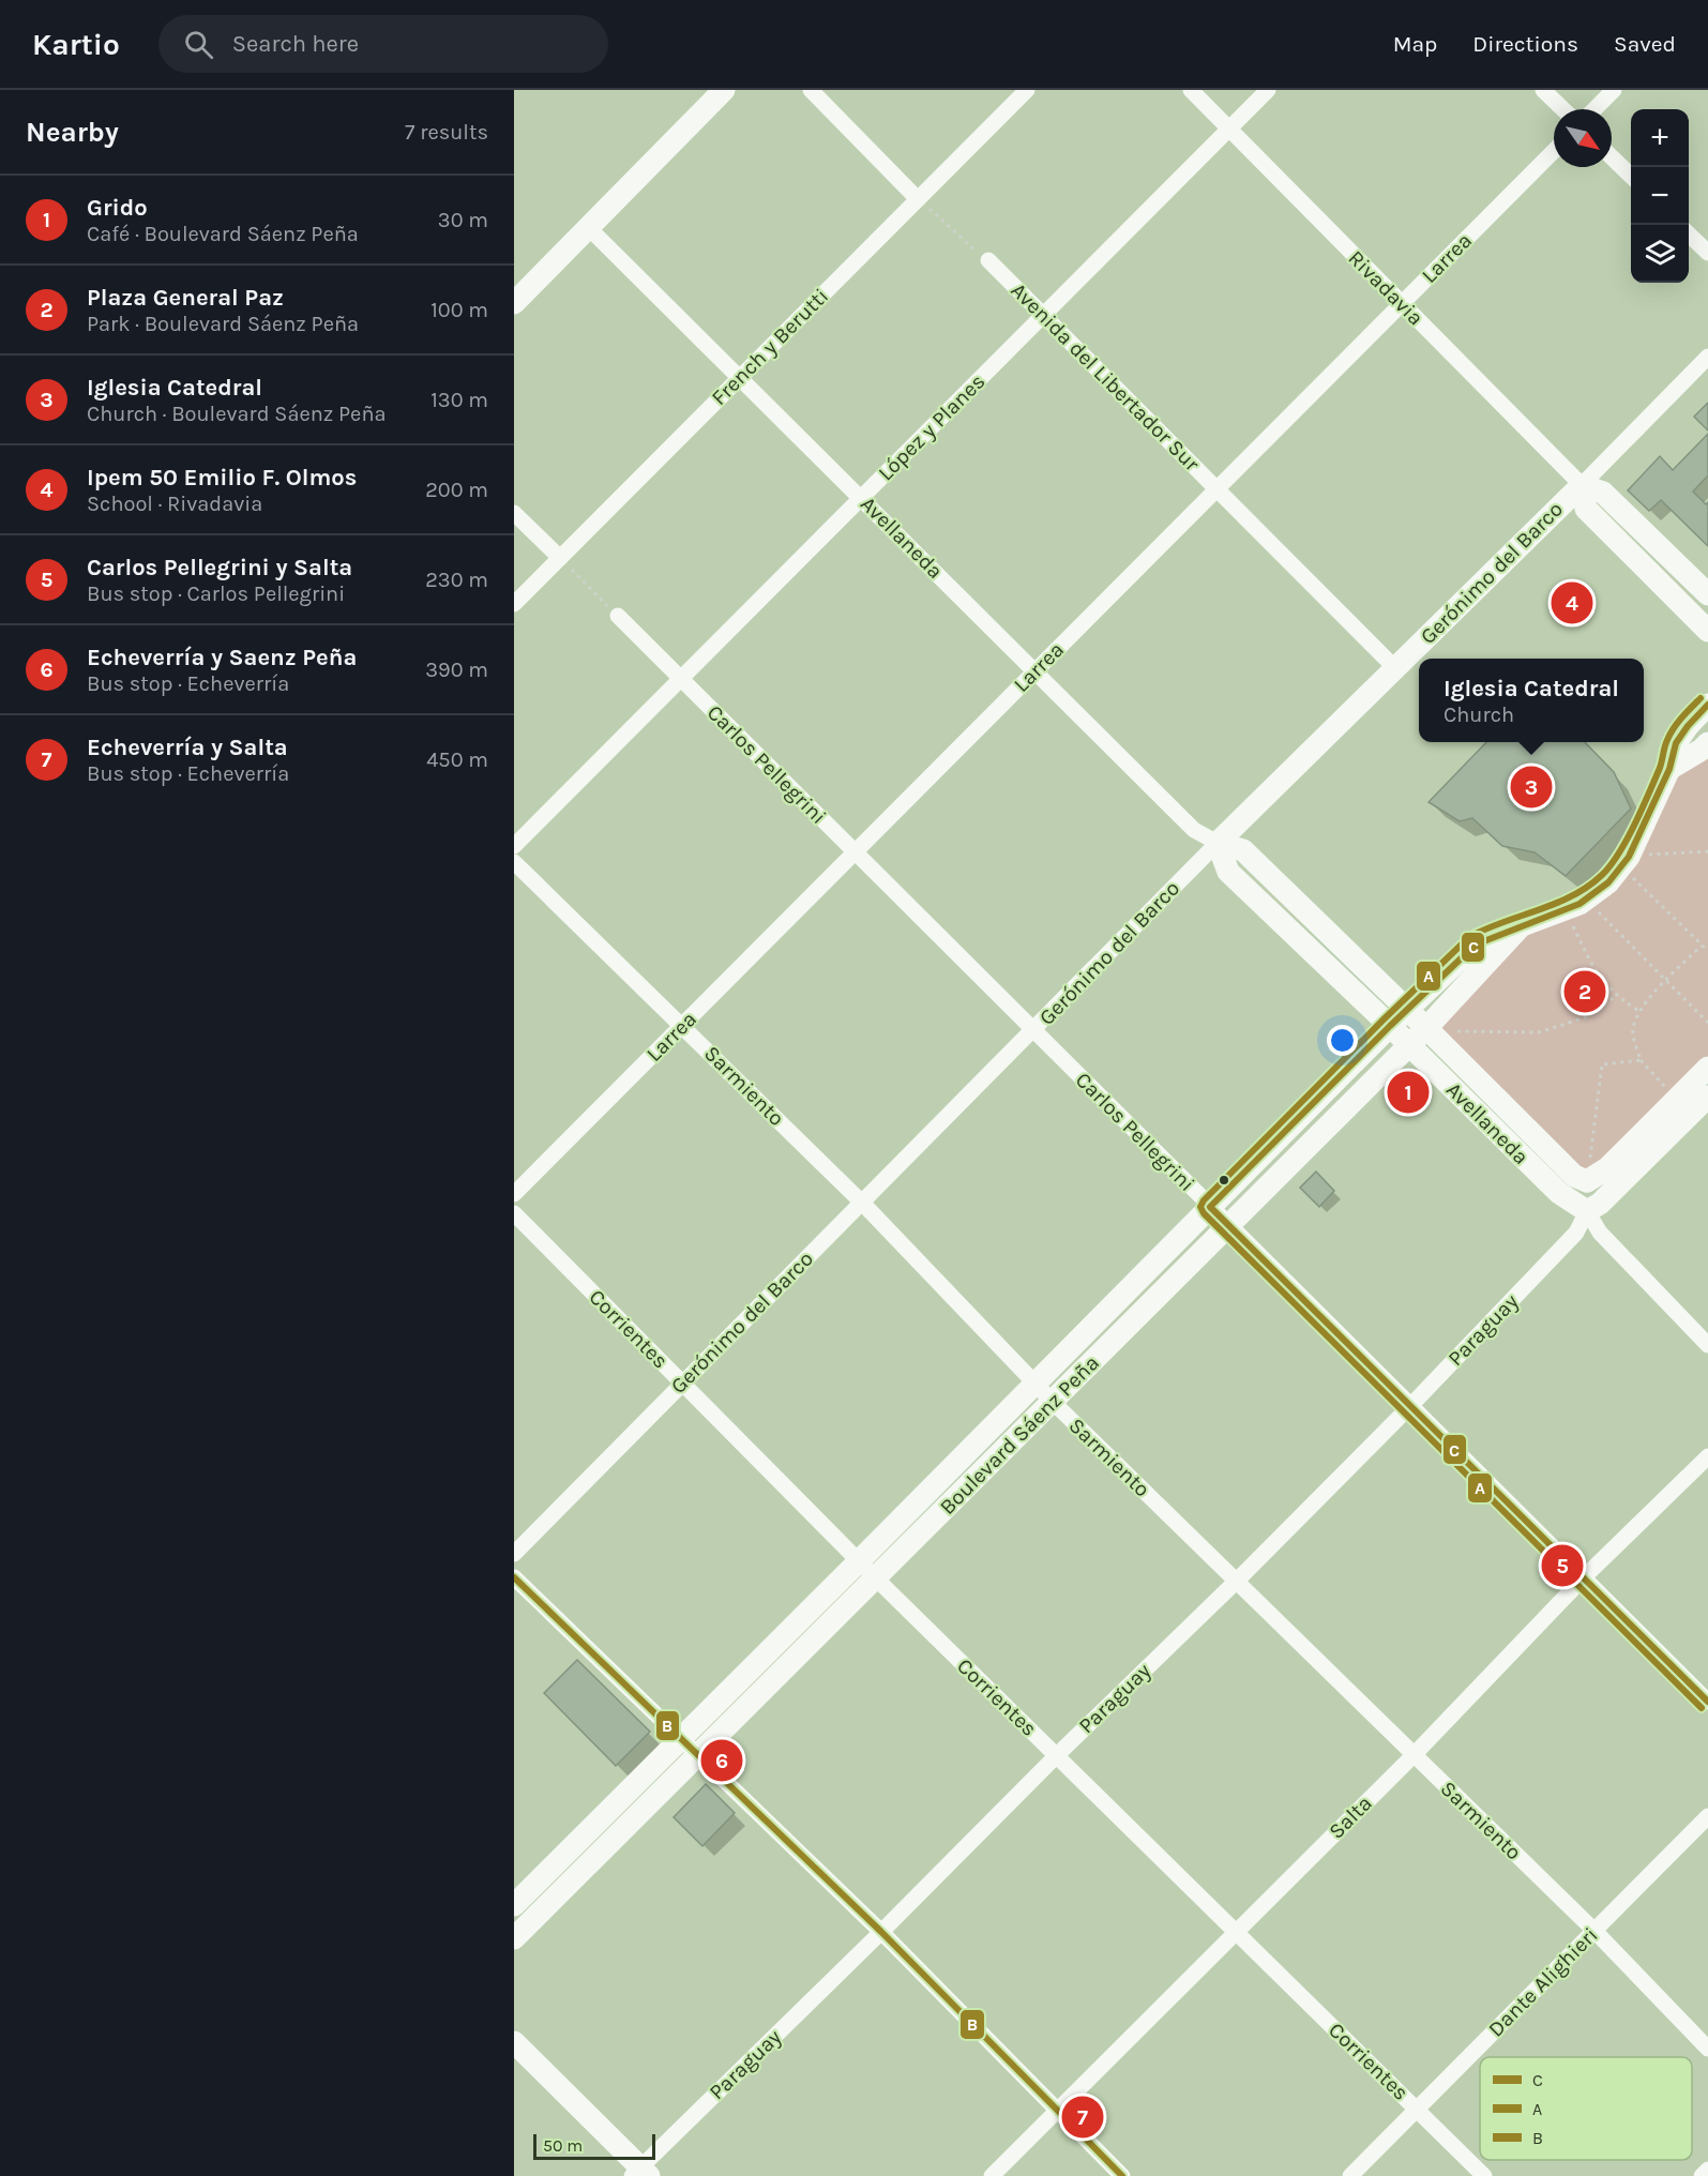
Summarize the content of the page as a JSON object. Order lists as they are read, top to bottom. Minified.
{"streets":{"main road":["Rivadavia","Avellaneda","Gerónimo del Barco","Paraguay","Boulevard Sáenz Peña"],"street":["Larrea","French y Berutti","Avenida del Libertador Sur","López y Planes","Carlos Pellegrini","Sarmiento","Corrientes","Salta","Dante Alighieri"]},"crossings":[["Larrea","Rivadavia"],["Larrea","Avenida del Libertador Sur"],["Larrea","Avellaneda"],["Larrea","Carlos Pellegrini"],["Larrea","Sarmiento"],["Rivadavia","López y Planes"],["Rivadavia","Gerónimo del Barco"],["French y Berutti","Avellaneda"],["Avenida del Libertador Sur","López y Planes"],["Avenida del Libertador Sur","Gerónimo del Barco"],["López y Planes","Avellaneda"],["López y Planes","Carlos Pellegrini"],["Avellaneda","Gerónimo del Barco"],["Avellaneda","Paraguay"],["Avellaneda","Boulevard Sáenz Peña"],["Gerónimo del Barco","Carlos Pellegrini"],["Gerónimo del Barco","Sarmiento"],["Gerónimo del Barco","Corrientes"],["Carlos Pellegrini","Paraguay"],["Carlos Pellegrini","Boulevard Sáenz Peña"],["Carlos Pellegrini","Salta"],["Sarmiento","Paraguay"],["Sarmiento","Boulevard Sáenz Peña"],["Sarmiento","Salta"],["Sarmiento","Dante Alighieri"],["Corrientes","Paraguay"],["Corrientes","Boulevard Sáenz Peña"],["Corrientes","Salta"],["Corrientes","Dante Alighieri"]],"lines":["transit line A","transit line C","transit line B"],"legend":["C","A","B"],"scale_bar":"50 m","north":"bottom right","page":{"header":"Kartio","search":"Search here","nav":["Map","Directions","Saved"],"heading":["Nearby","7 results"],"map_buttons":["+","−"],"list":[{"mark":"1","name":"Grido","note":"Café · Boulevard Sáenz Peña","value":"30 m"},{"mark":"2","name":"Plaza General Paz","note":"Park · Boulevard Sáenz Peña","value":"100 m"},{"mark":"3","name":"Iglesia Catedral","note":"Church · Boulevard Sáenz Peña","value":"130 m"},{"mark":"4","name":"Ipem 50 Emilio F. Olmos","note":"School · Rivadavia","value":"200 m"},{"mark":"5","name":"Carlos Pellegrini y Salta","note":"Bus stop · Carlos Pellegrini","value":"230 m"},{"mark":"6","name":"Echeverría y Saenz Peña","note":"Bus stop · Echeverría","value":"390 m"},{"mark":"7","name":"Echeverría y Salta","note":"Bus stop · Echeverría","value":"450 m"}],"pins":["4","3","2","1","5","6","7"],"popup":["Iglesia Catedral","Church"],"scale":"50 m"}}
